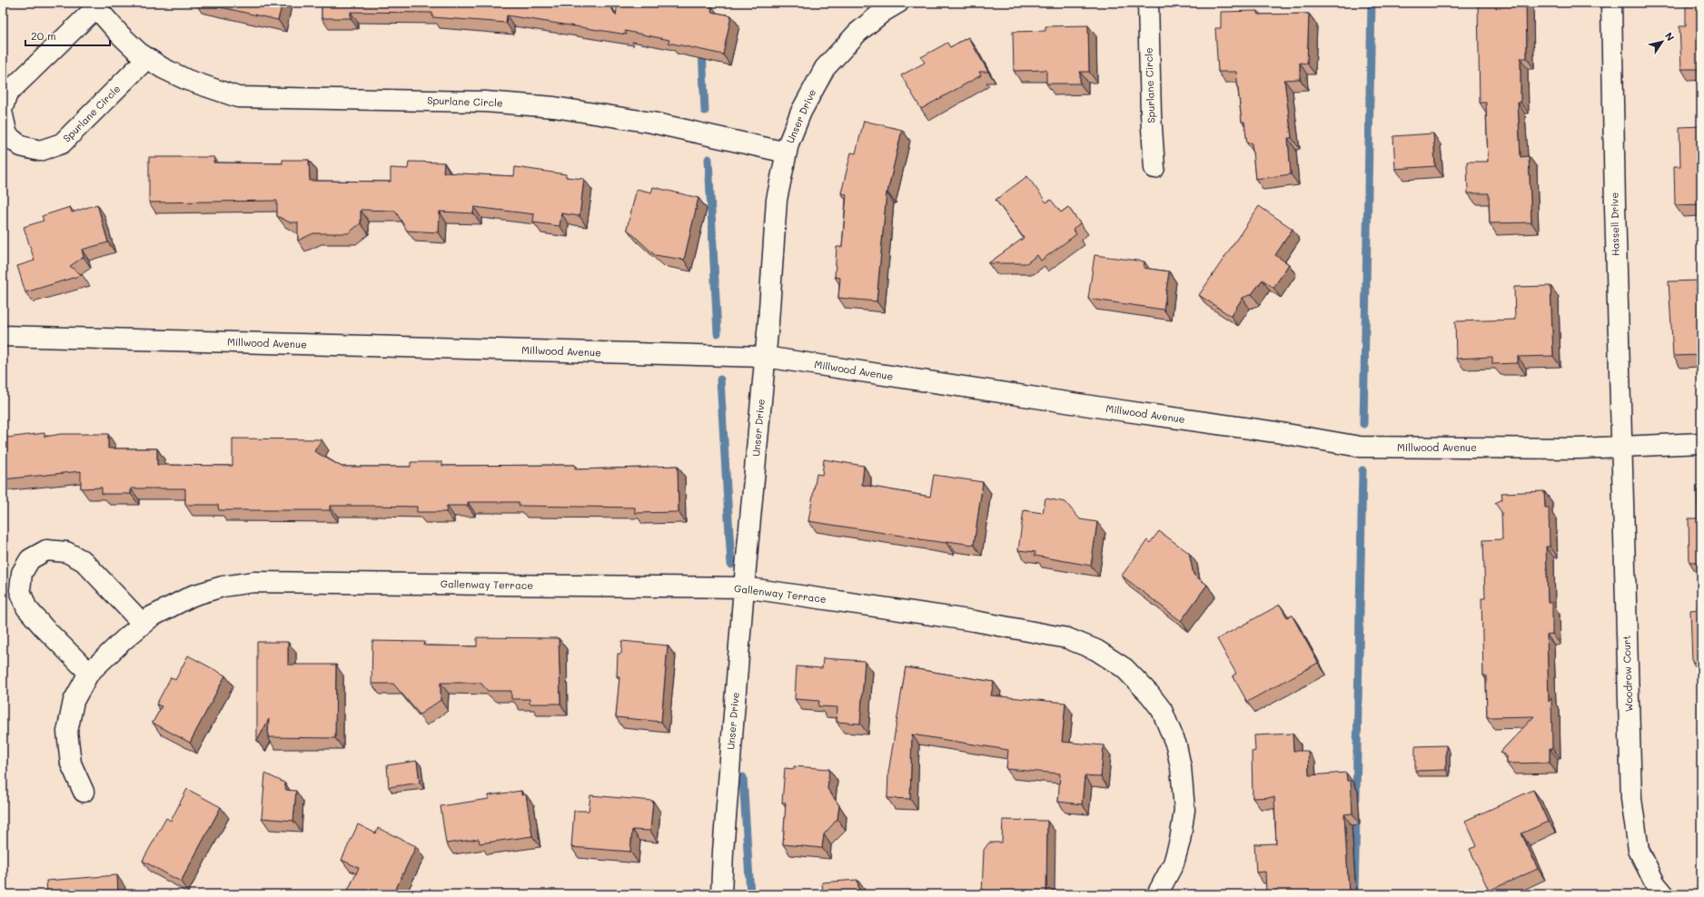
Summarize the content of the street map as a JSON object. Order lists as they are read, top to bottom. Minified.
{"streets":{"street":["Spurlane Circle","Unser Drive","Hassell Drive","Millwood Avenue","Gallenway Terrace","Woodrow Court"]},"crossings":[["Spurlane Circle","Unser Drive"],["Unser Drive","Millwood Avenue"],["Unser Drive","Gallenway Terrace"],["Hassell Drive","Millwood Avenue"],["Hassell Drive","Woodrow Court"],["Millwood Avenue","Woodrow Court"]],"scale_bar":"20 m","north":"top right"}
